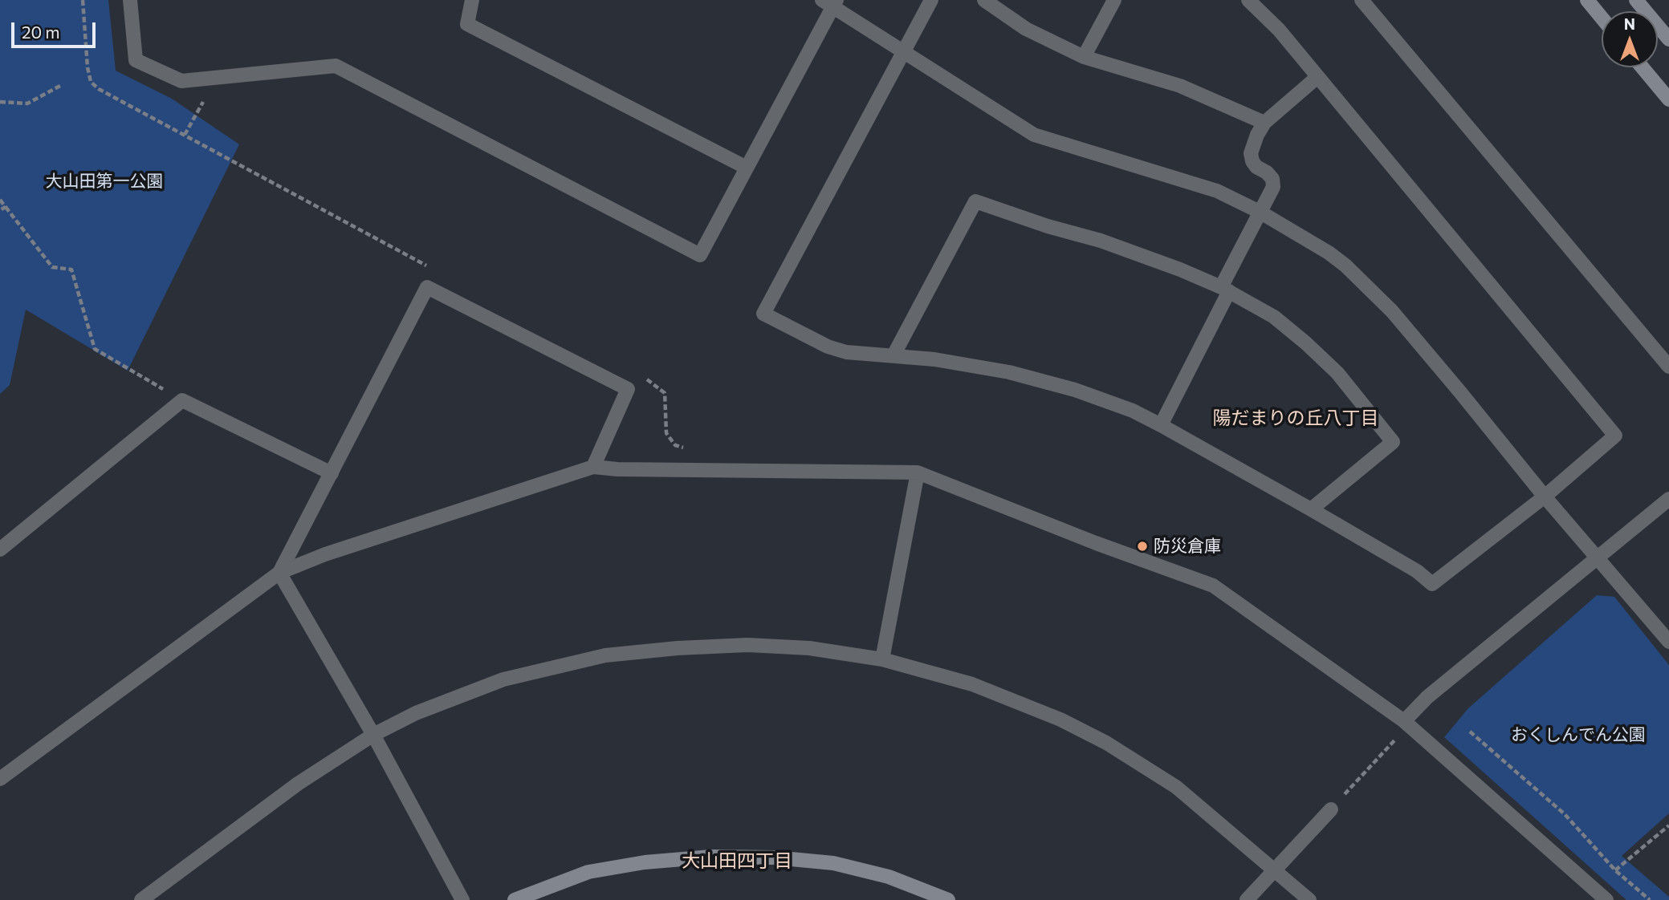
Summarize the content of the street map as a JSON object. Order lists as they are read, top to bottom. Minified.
{"districts":["陽だまりの丘八丁目","大山田四丁目"],"parks":["大山田第一公園","おくしんでん公園"],"places":["防災倉庫"],"scale_bar":"20 m","north":"top"}
